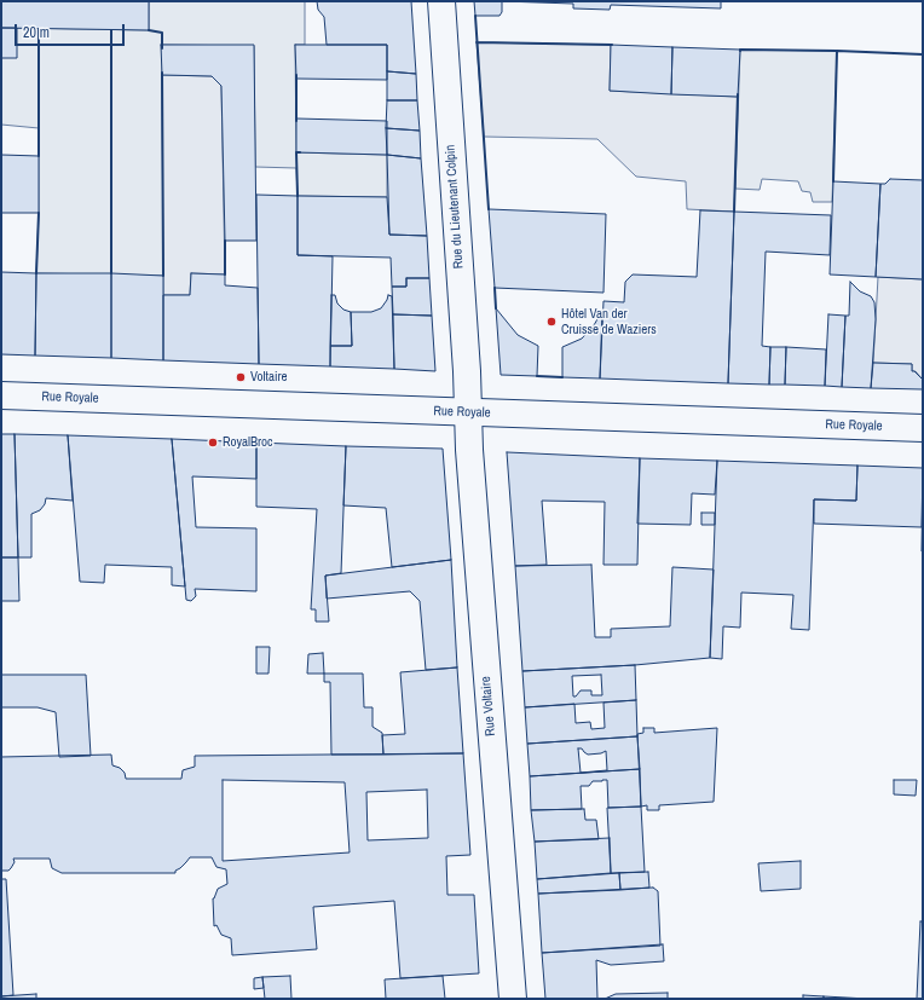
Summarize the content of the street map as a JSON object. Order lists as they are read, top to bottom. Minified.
{"streets":{"street":["Rue du Lieutenant Colpin","Rue Royale","Rue Voltaire"]},"crossings":[["Rue du Lieutenant Colpin","Rue Royale"],["Rue du Lieutenant Colpin","Rue Voltaire"],["Rue Royale","Rue Voltaire"]],"places":["Hôtel Van der Cruisse de Waziers","Voltaire","RoyalBroc"],"scale_bar":"20 m"}
